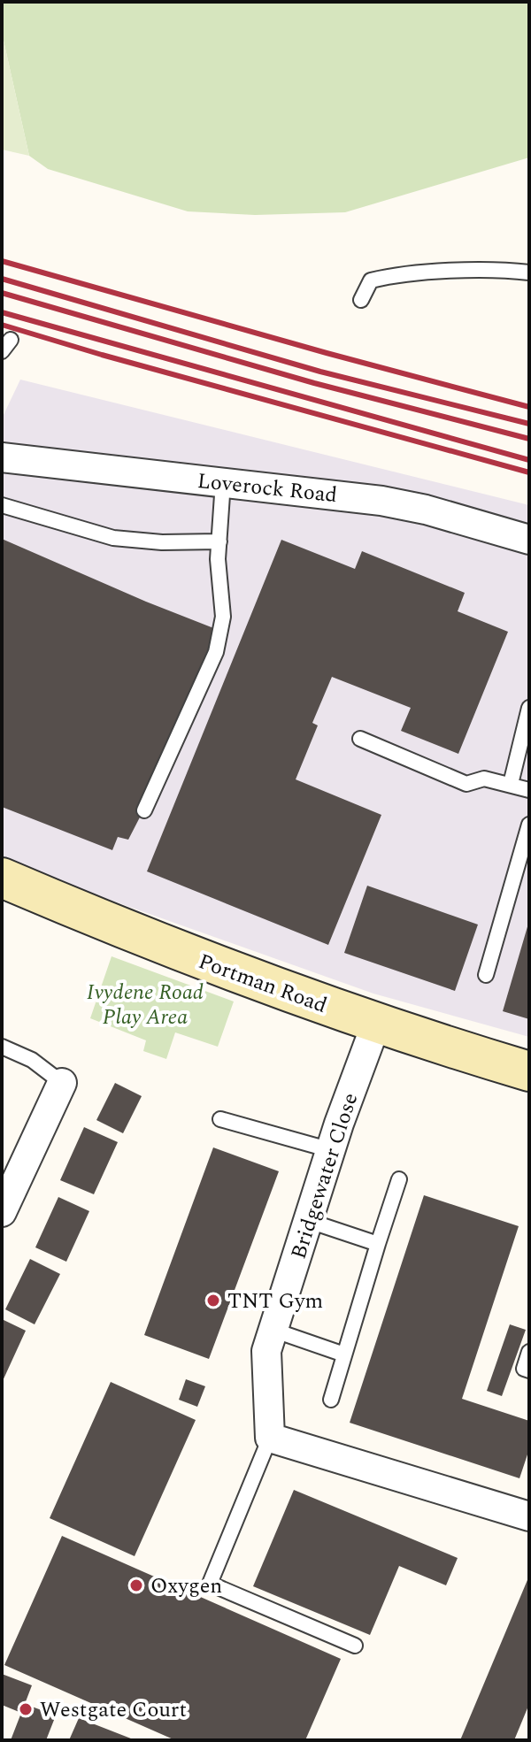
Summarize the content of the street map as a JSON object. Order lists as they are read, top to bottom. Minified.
{"streets":{"street":["Loverock Road","Portman Road","Bridgewater Close"]},"crossings":[["Portman Road","Bridgewater Close"]],"parks":["Ivydene Road Play Area"],"places":["TNT Gym","Oxygen","Westgate Court"]}
